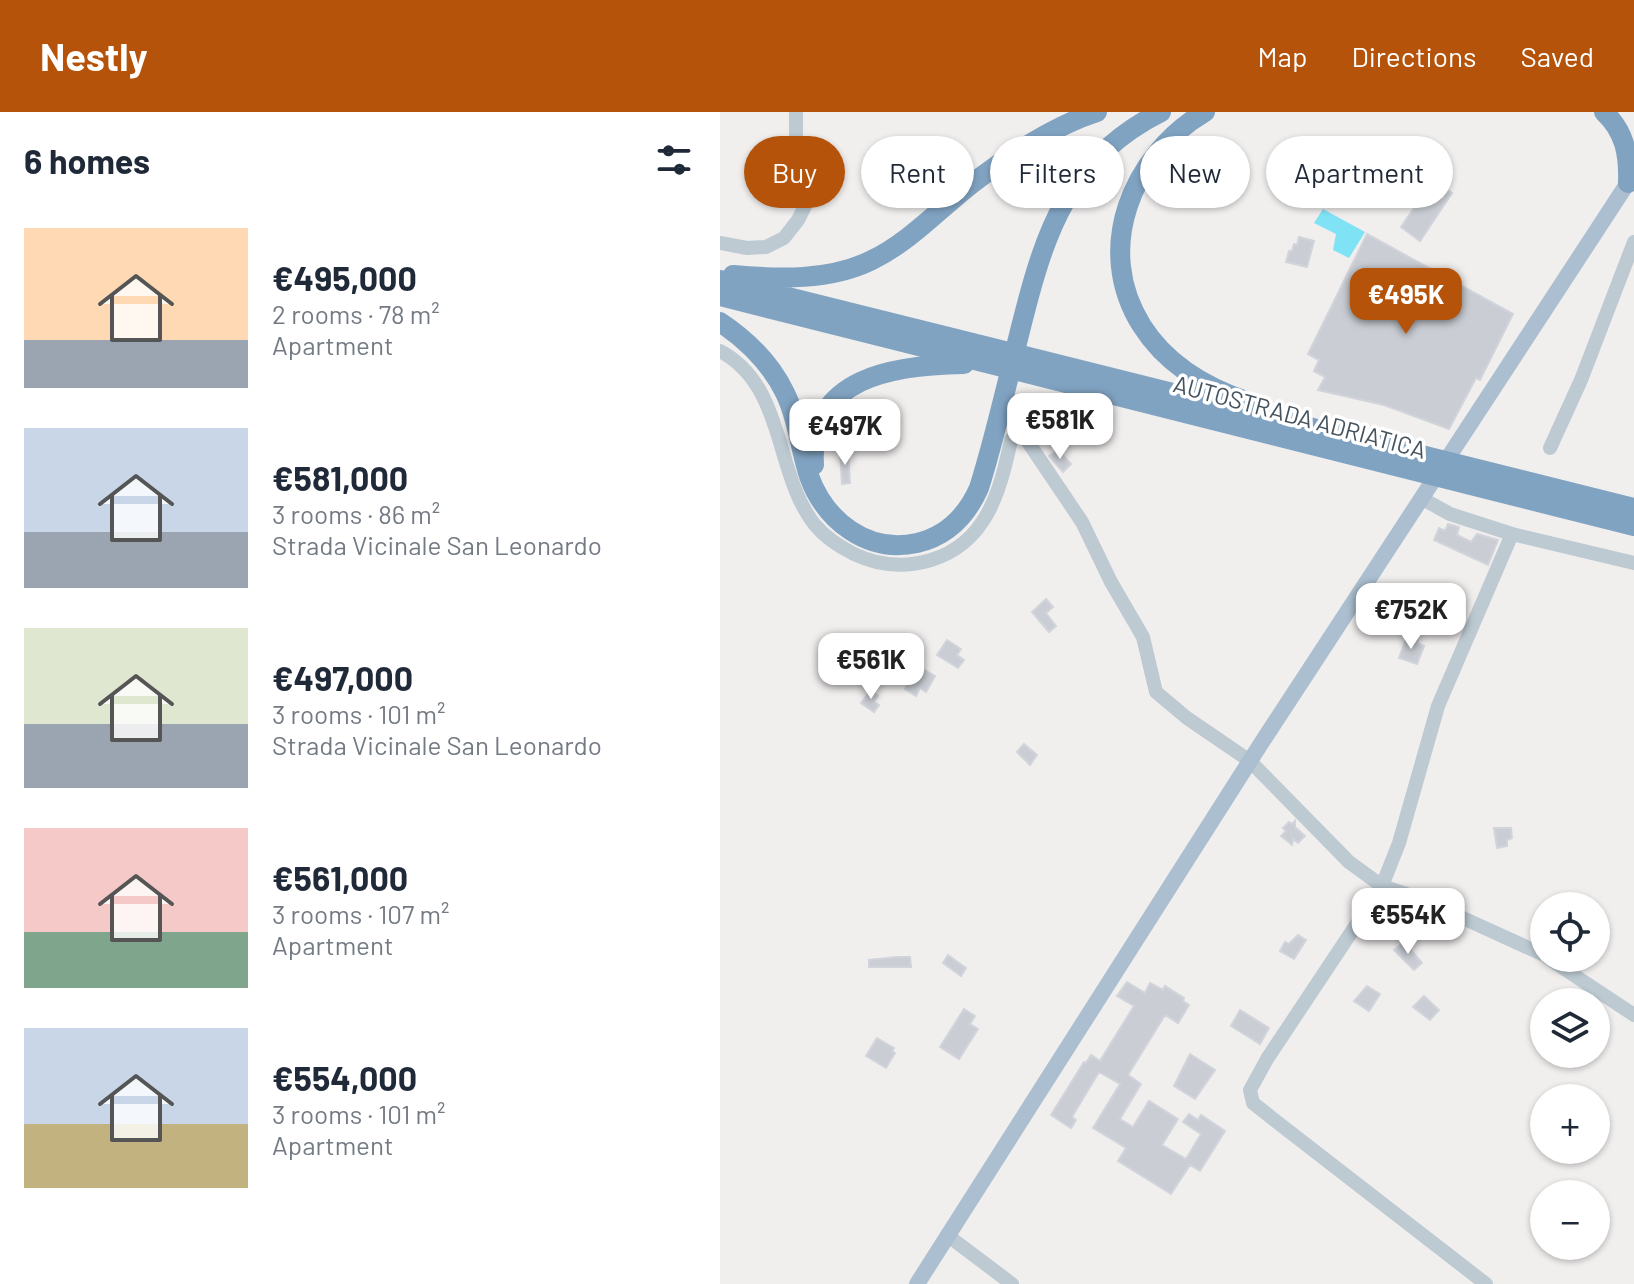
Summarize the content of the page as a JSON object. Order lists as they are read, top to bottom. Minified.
{"streets":{"highway":["AUTOSTRADA ADRIATICA"]},"page":{"header":"Nestly","nav":["Map","Directions","Saved"],"heading":"6 homes","chip":["Buy","Rent","Filters","New","Apartment"],"list":[{"name":"€495,000","note":"2 rooms · 78 m² · Apartment"},{"name":"€581,000","note":"3 rooms · 86 m² · Strada Vicinale San Leonardo"},{"name":"€497,000","note":"3 rooms · 101 m² · Strada Vicinale San Leonardo"},{"name":"€561,000","note":"3 rooms · 107 m² · Apartment"},{"name":"€554,000","note":"3 rooms · 101 m² · Apartment"}],"price":["€495K","€581K","€497K","€752K","€561K","€554K"],"map_buttons":["+","−"]}}
